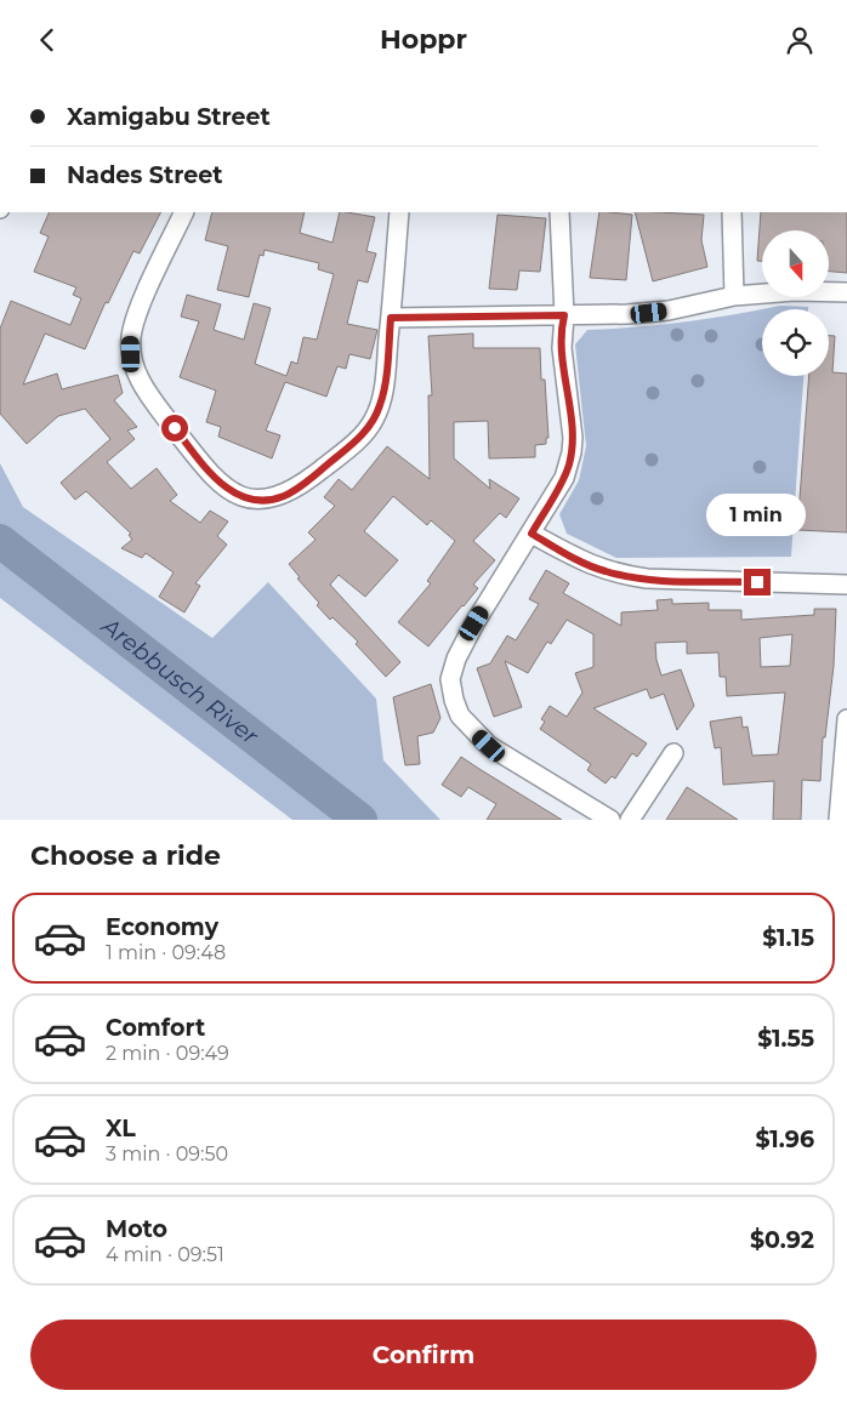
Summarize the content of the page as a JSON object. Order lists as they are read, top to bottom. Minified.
{"water":["Arebbusch River"],"north":"bottom","page":{"header":"Hoppr","banner":["Xamigabu Street","Nades Street"],"bubble":"1 min","heading":"Choose a ride","list":[{"name":"Economy","note":"1 min · 09:48","value":"$1.15"},{"name":"Comfort","note":"2 min · 09:49","value":"$1.55"},{"name":"XL","note":"3 min · 09:50","value":"$1.96"},{"name":"Moto","note":"4 min · 09:51","value":"$0.92"}],"buttons":"Confirm"}}
